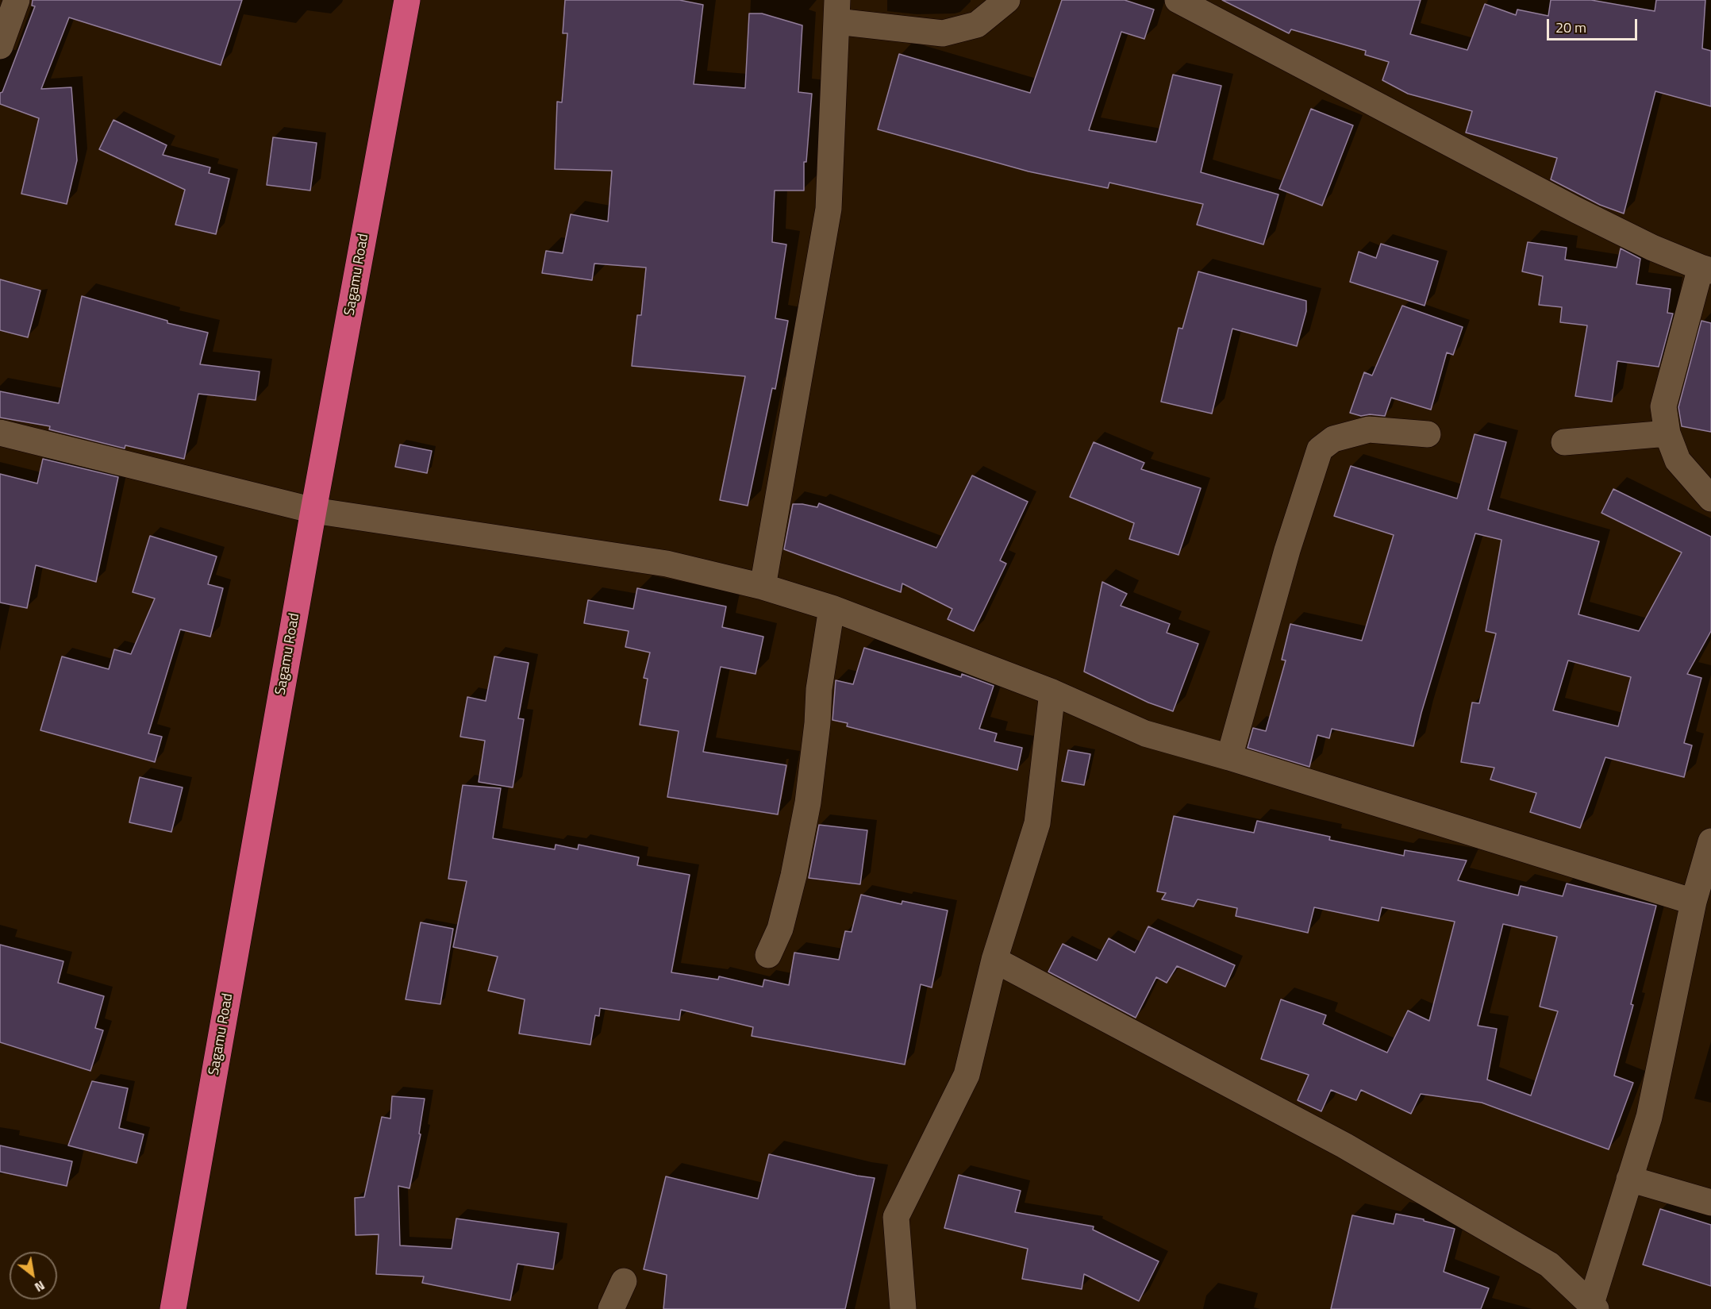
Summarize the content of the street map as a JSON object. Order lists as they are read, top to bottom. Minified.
{"streets":{"highway":["Sagamu Road"]},"scale_bar":"20 m","north":"bottom right"}
